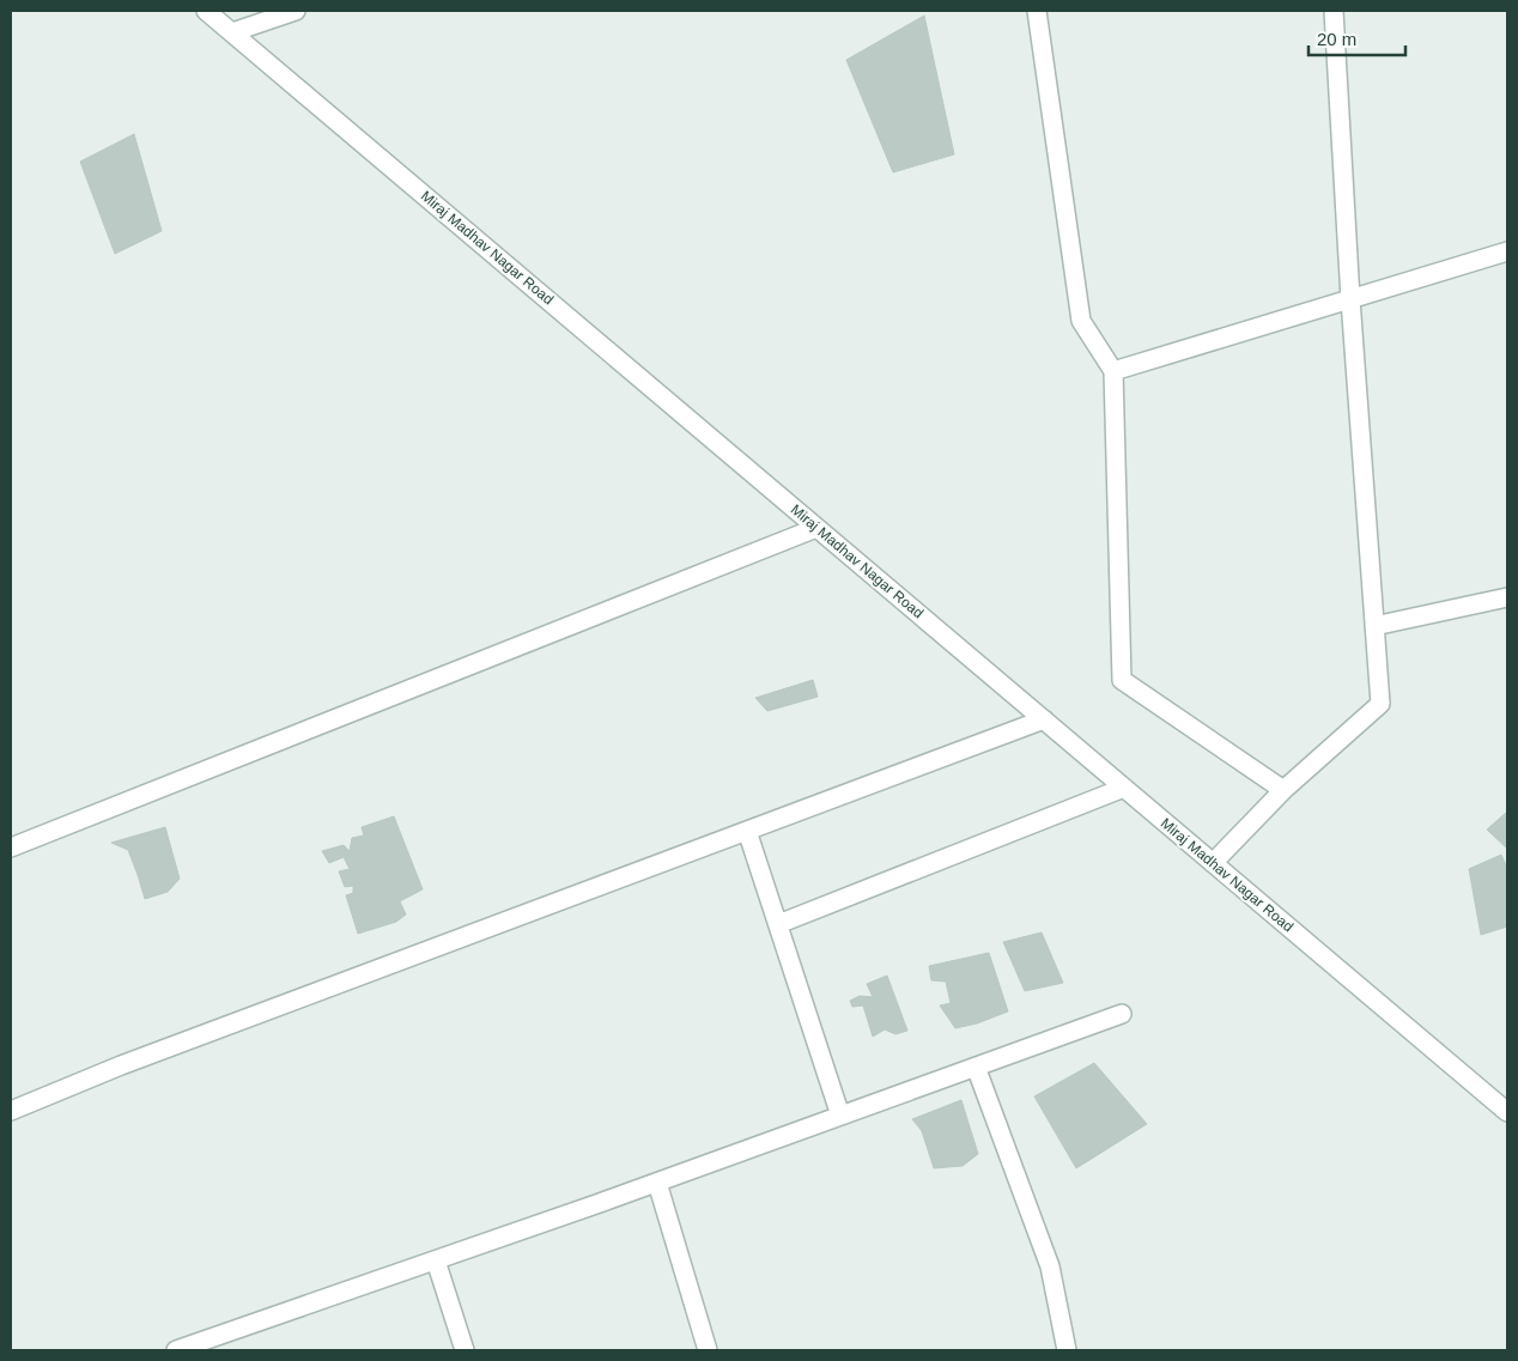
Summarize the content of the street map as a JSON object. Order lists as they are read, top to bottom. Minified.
{"streets":{"street":["Miraj Madhav Nagar Road"]},"scale_bar":"20 m"}
